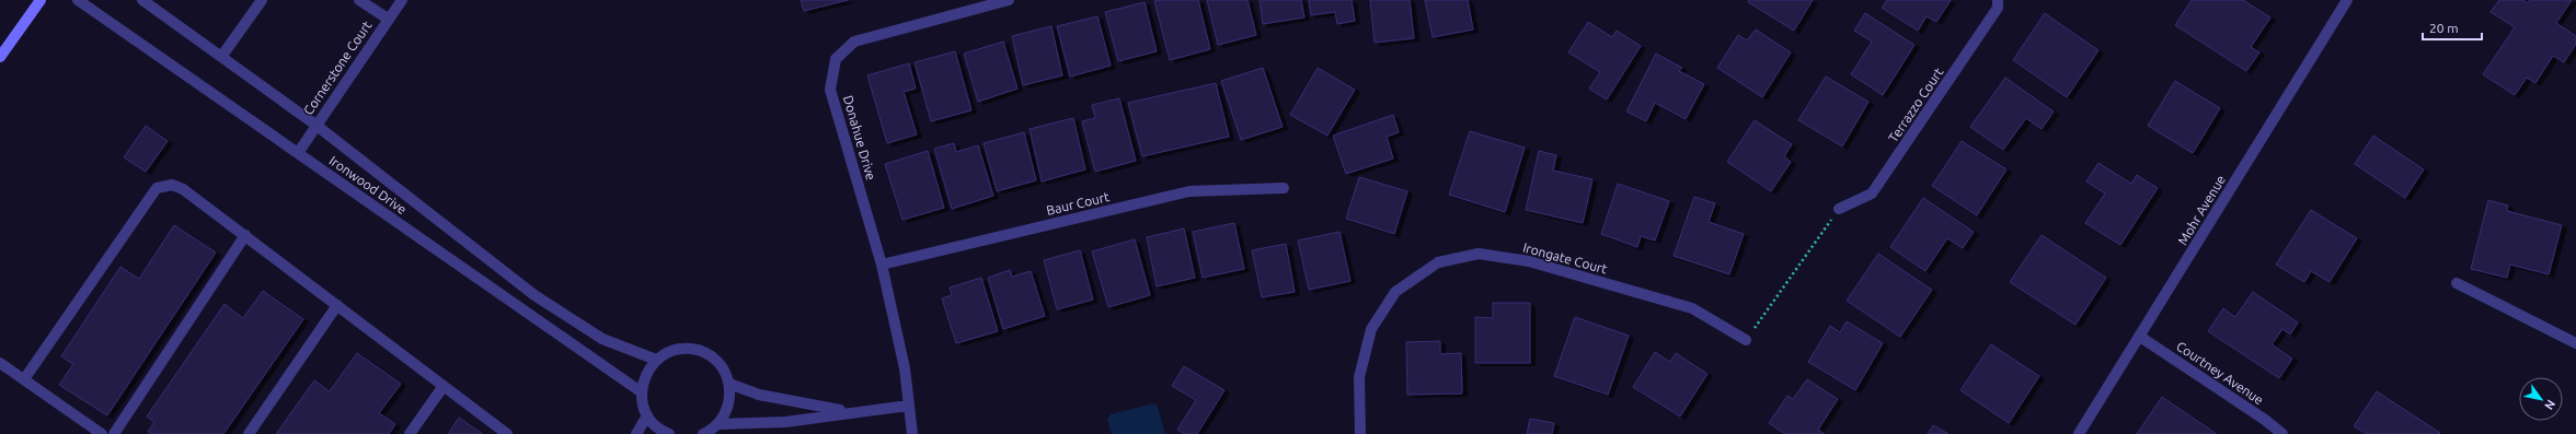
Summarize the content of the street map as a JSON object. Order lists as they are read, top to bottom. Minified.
{"streets":{"street":["Cornerstone Court","Terrazzo Court","Donahue Drive","Ironwood Drive","Baur Court","Mohr Avenue","Irongate Court","Courtney Avenue"]},"crossings":[["Cornerstone Court","Ironwood Drive"],["Donahue Drive","Baur Court"],["Mohr Avenue","Courtney Avenue"]],"scale_bar":"20 m","north":"bottom right"}
